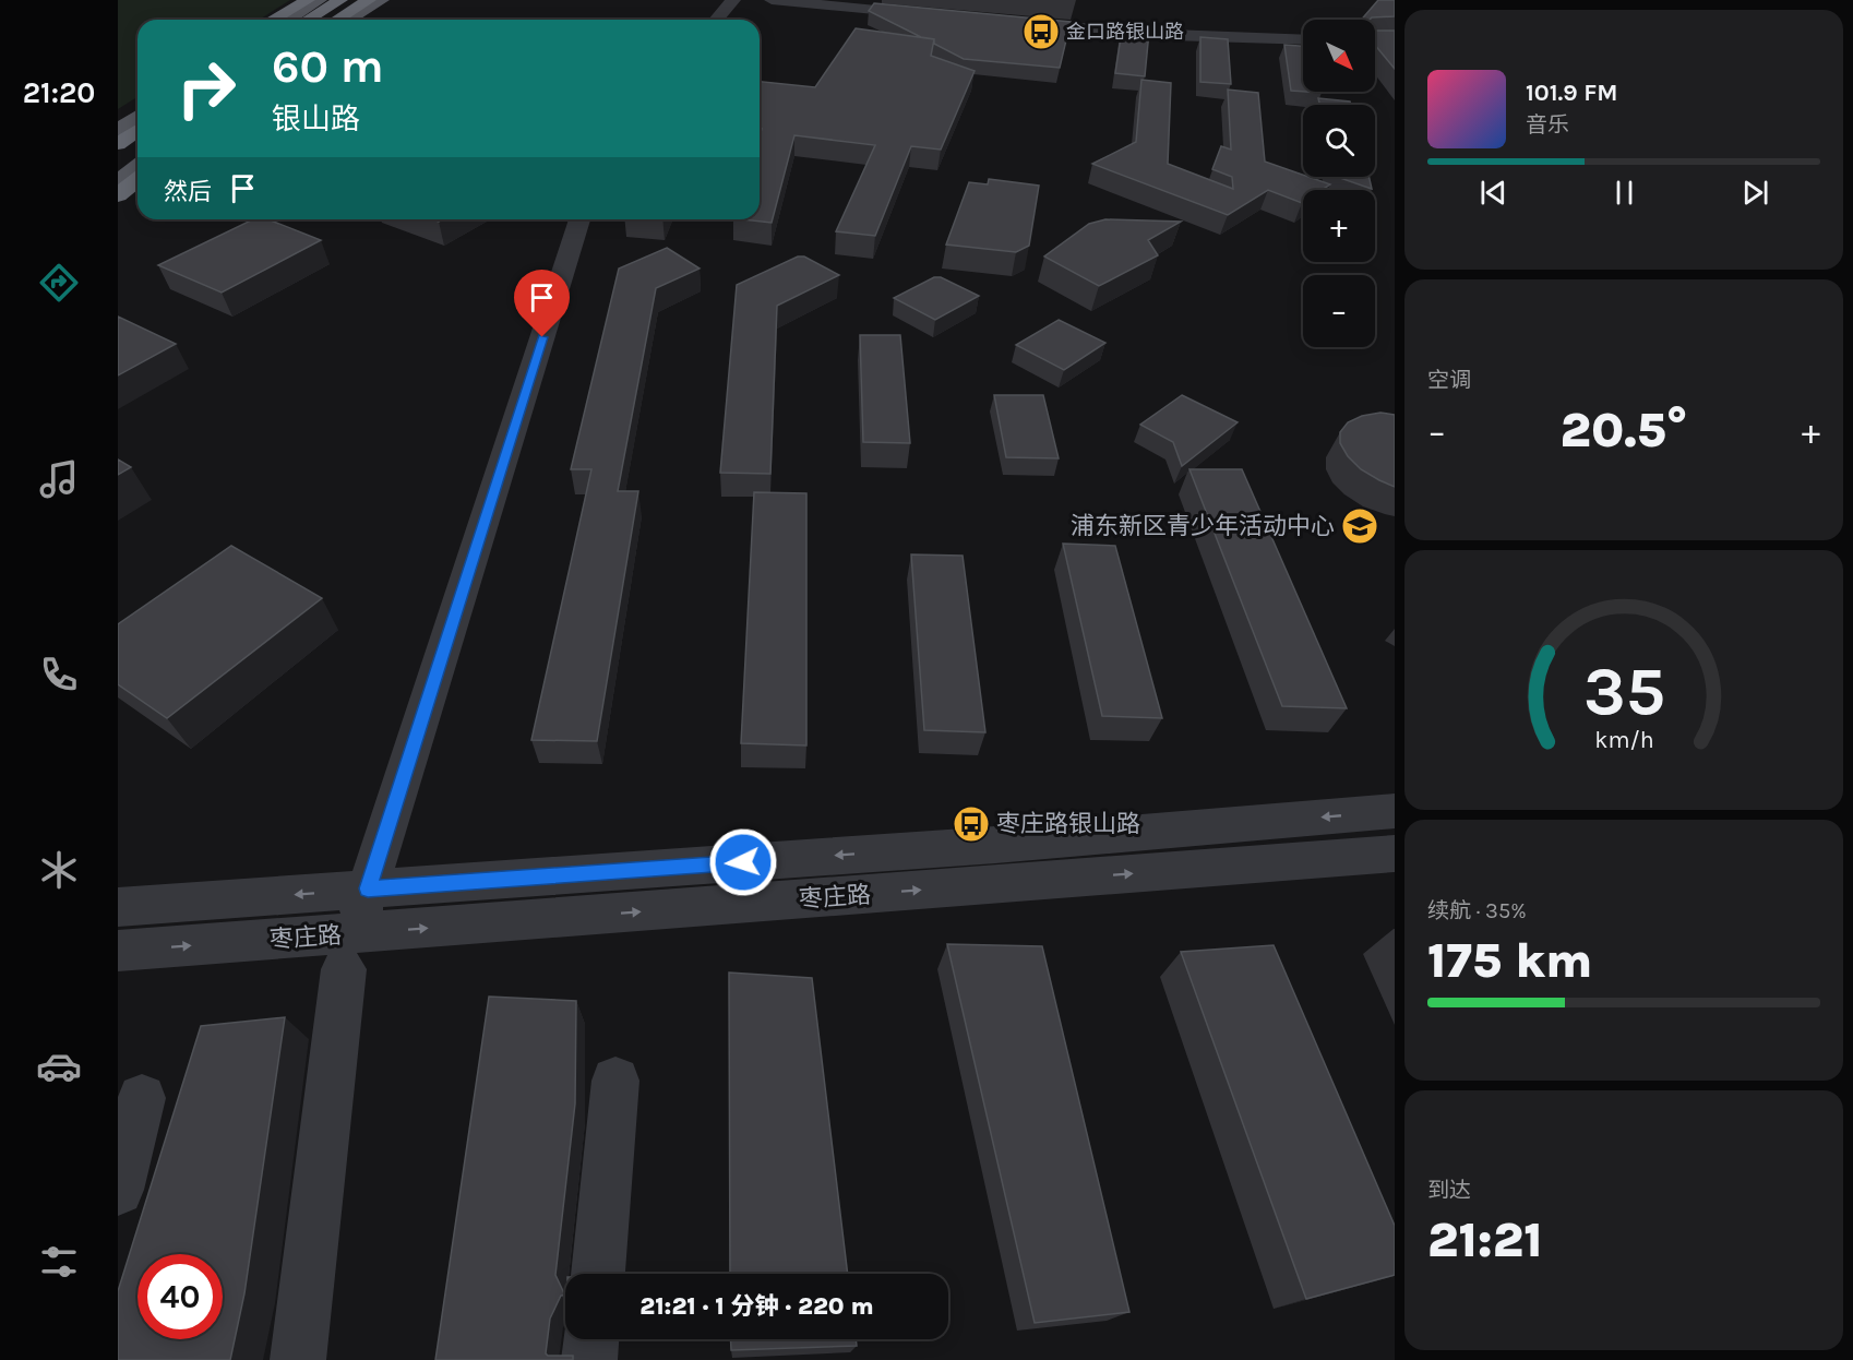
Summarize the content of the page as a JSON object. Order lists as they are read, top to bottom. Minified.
{"streets":{"street":["枣庄路"]},"places":{"bus stop":["金口路银山路","枣庄路银山路"],"school or university":["浦东新区青少年活动中心"]},"north":"bottom right","page":{"tabs":"21:20","map_buttons":["+","−"],"turn":["60 m","银山路"],"song":["101.9 FM","音乐"],"then":"然后","tile":["空调",["续航 · 35%","175 km"],["到达","21:21"]],"heat":["−","20.5°","+"],"limit":"40","trip":"21:21 · 1 分钟 · 220 m","gauge":["35","km/h"]}}
